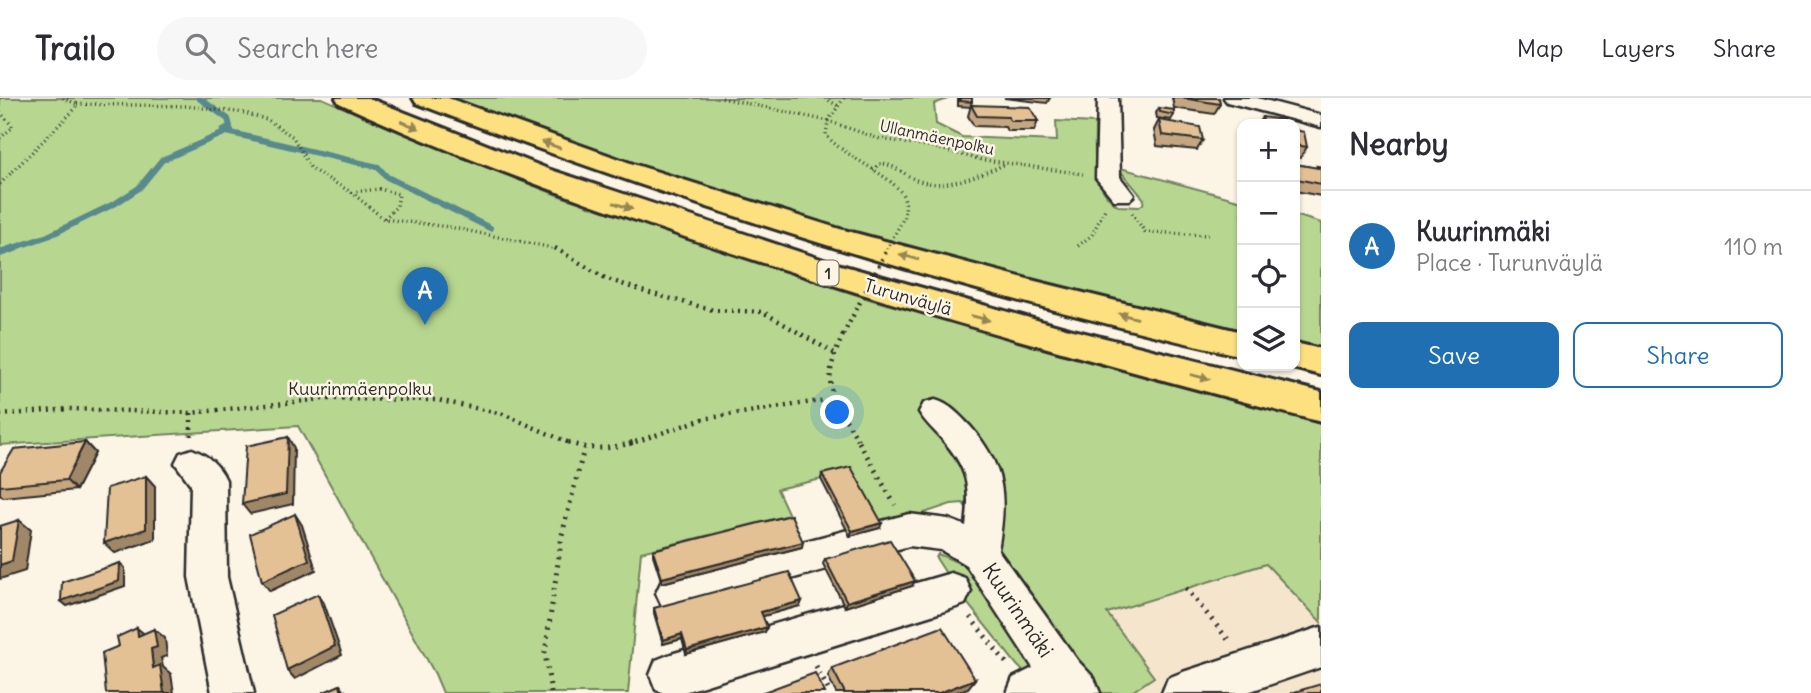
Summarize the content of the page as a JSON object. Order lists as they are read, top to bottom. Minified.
{"streets":{"highway":["1","Turunväylä"],"street":["Kuurinmäki"],"path":["Ullanmäenpolku","Kuurinmäenpolku"]},"page":{"header":"Trailo","search":"Search here","nav":["Map","Layers","Share"],"heading":"Nearby","map_buttons":["+","−"],"list":[{"mark":"A","name":"Kuurinmäki","note":"Place · Turunväylä","value":"110 m"}],"pins":"A","buttons":["Save","Share"]}}
